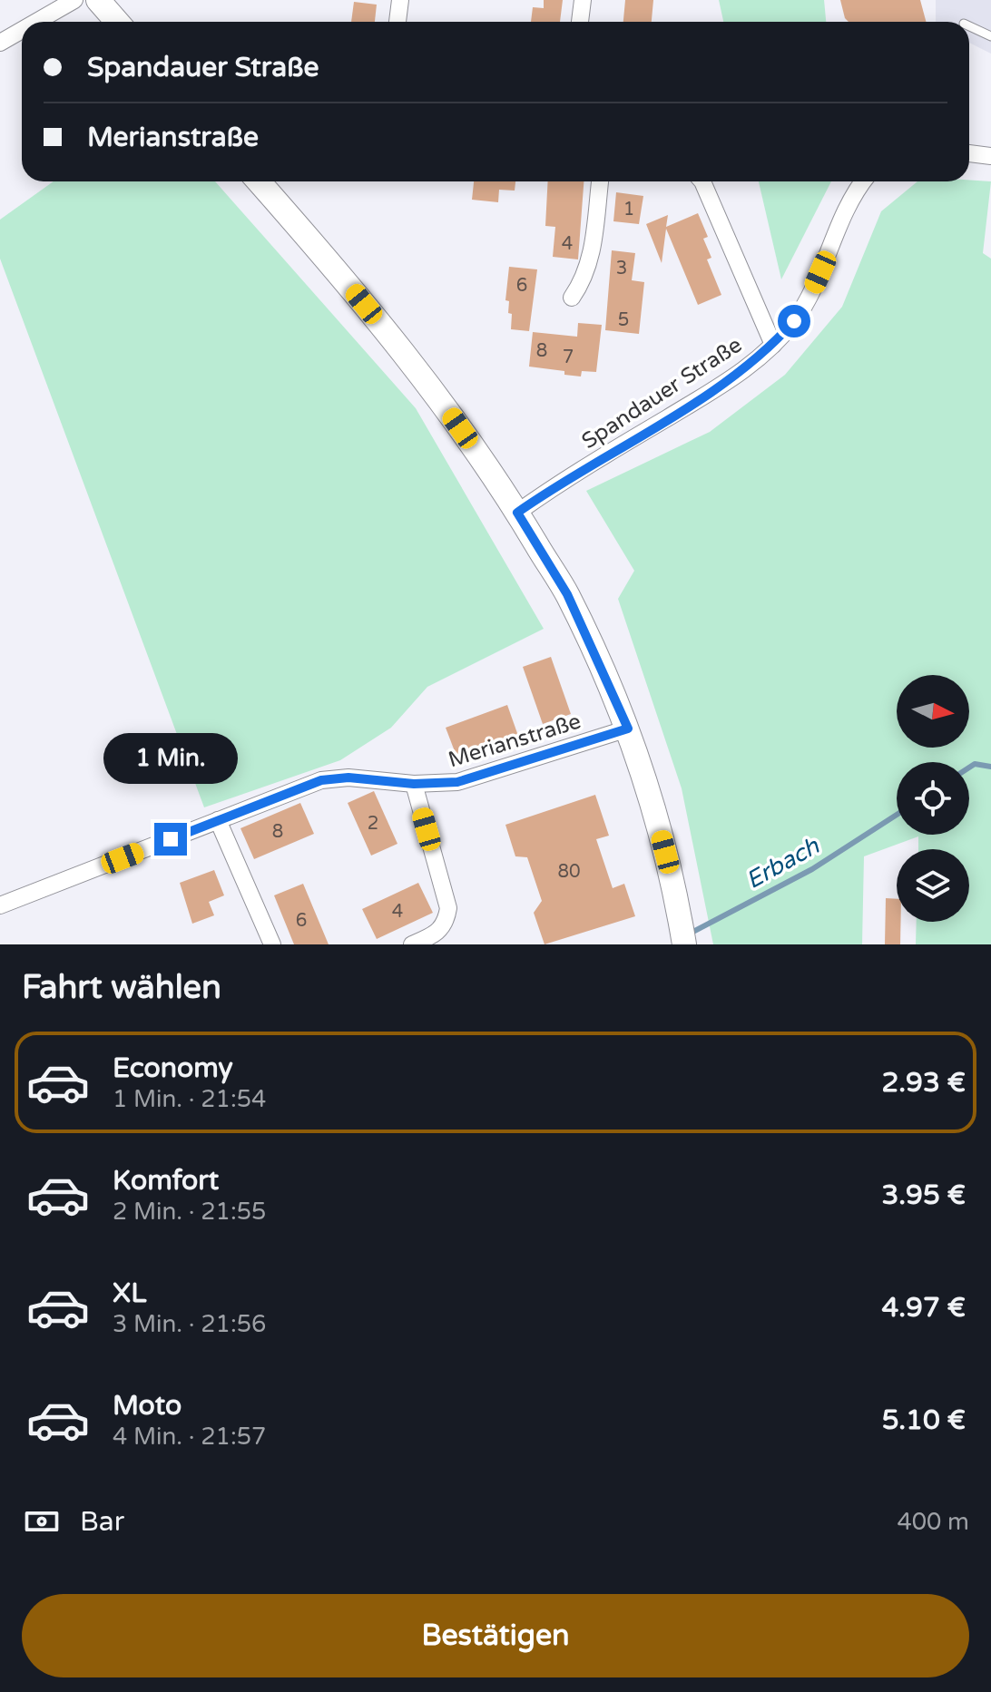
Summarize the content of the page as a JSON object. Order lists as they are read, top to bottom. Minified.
{"streets":{"street":["Spandauer Straße","Merianstraße"]},"water":["Erbach"],"house_numbers":["1","4","3","6","5","8","7","2","8","80","4","6"],"north":"right","page":{"banner":["Spandauer Straße","Merianstraße"],"bubble":"1 Min.","heading":"Fahrt wählen","list":[{"name":"Economy","note":"1 Min. · 21:54","value":"2.93 €"},{"name":"Komfort","note":"2 Min. · 21:55","value":"3.95 €"},{"name":"XL","note":"3 Min. · 21:56","value":"4.97 €"},{"name":"Moto","note":"4 Min. · 21:57","value":"5.10 €"}],"pay":["Bar","400 m"],"buttons":"Bestätigen"}}
